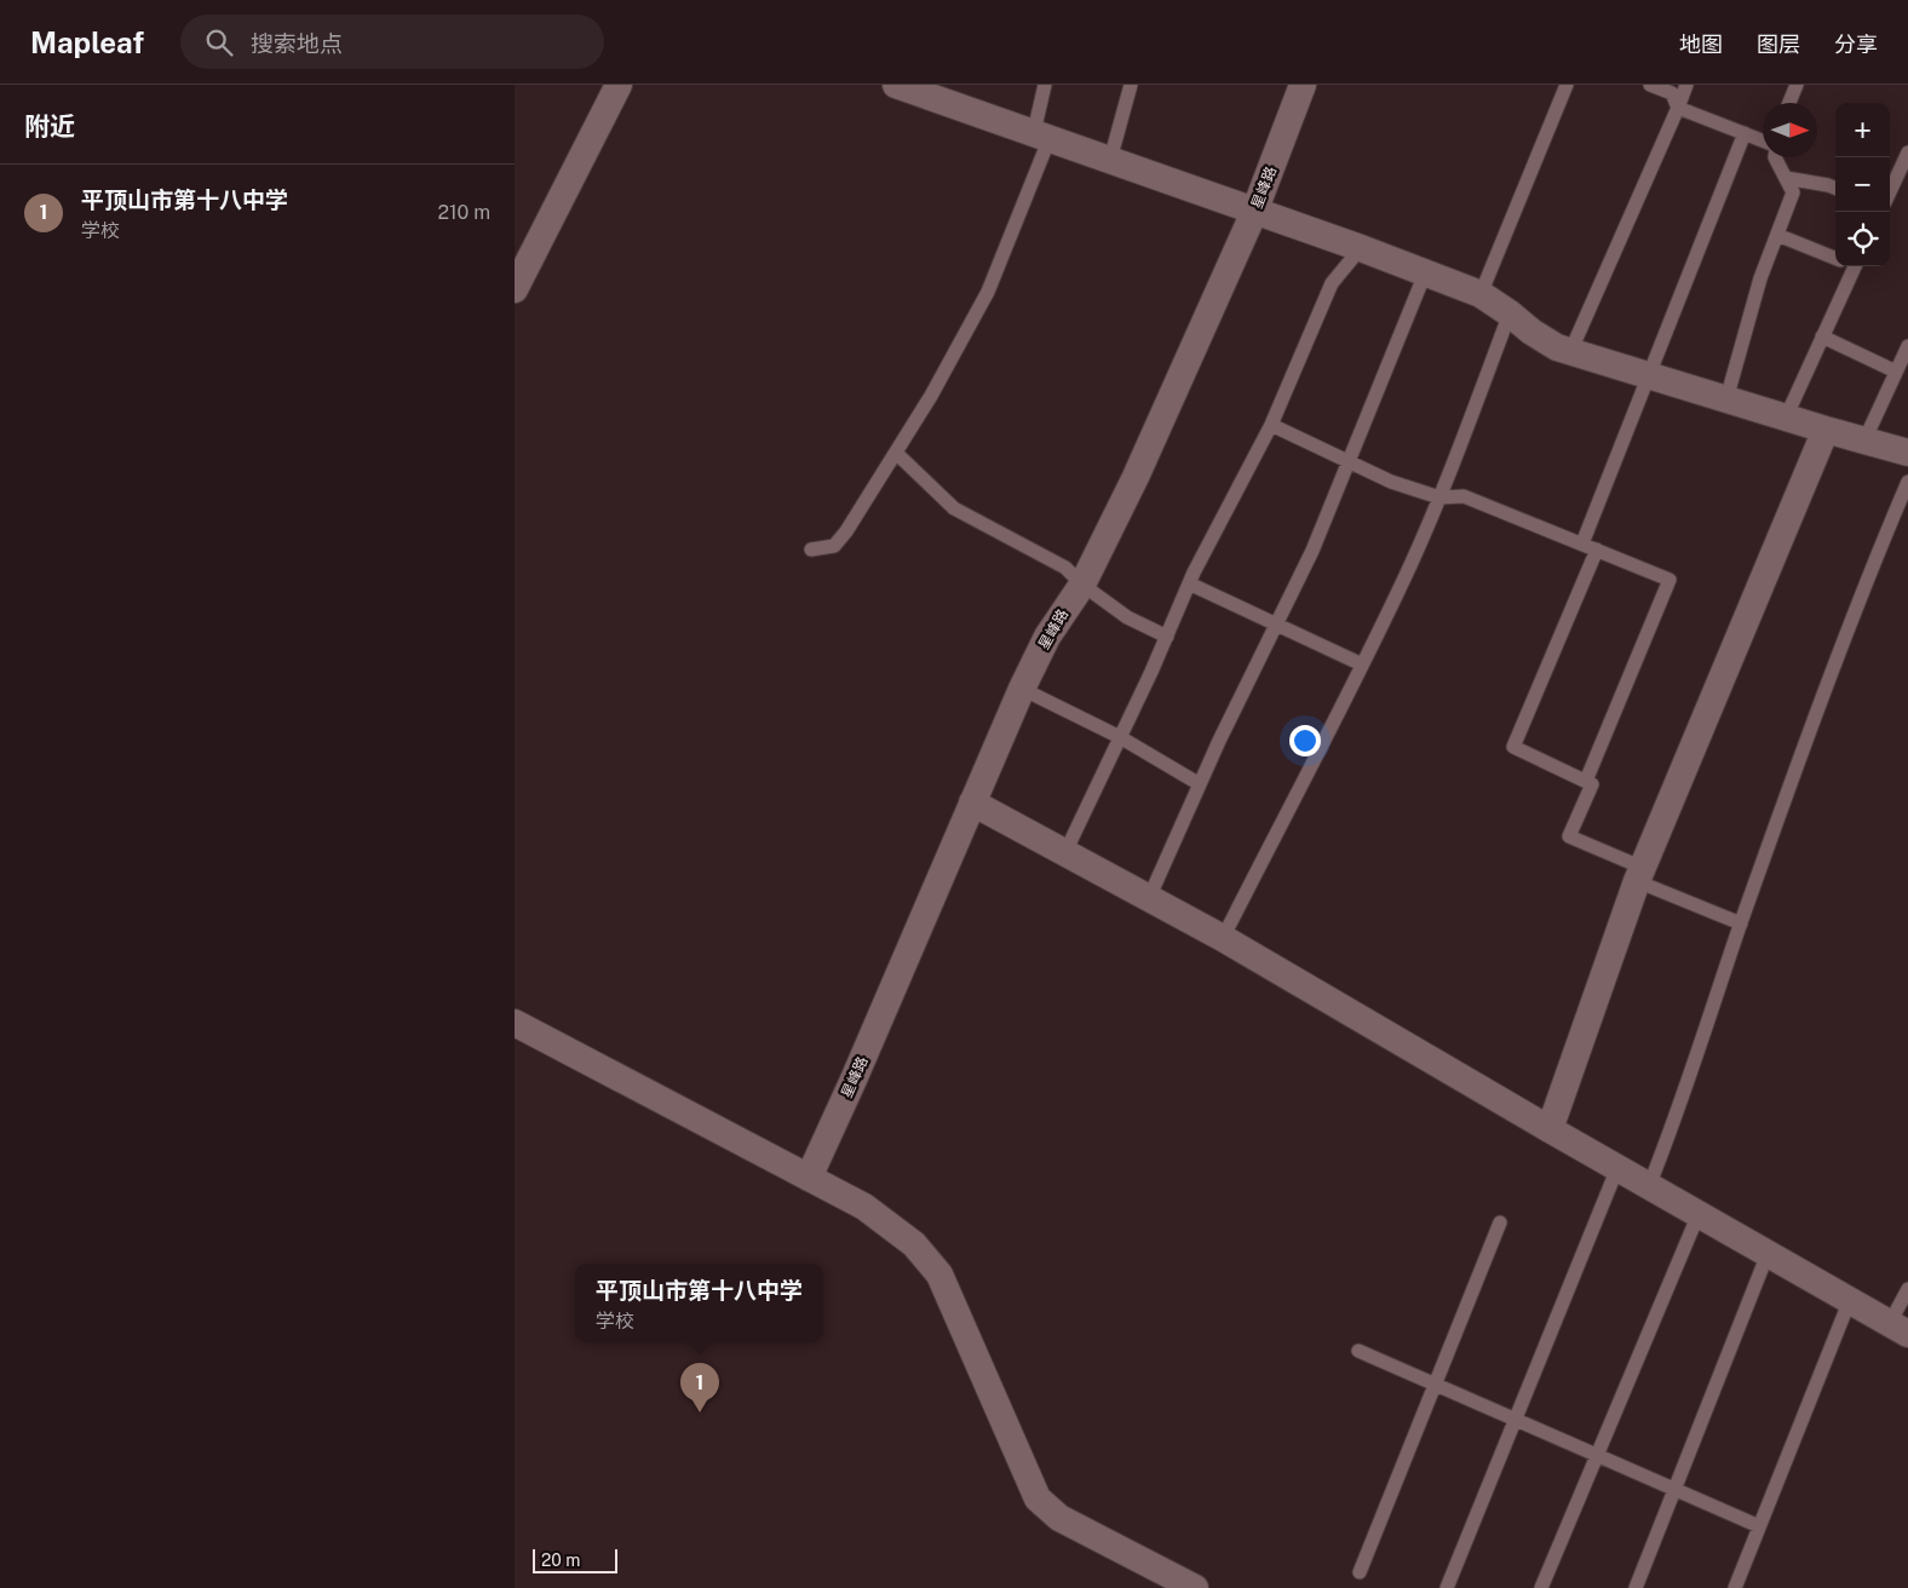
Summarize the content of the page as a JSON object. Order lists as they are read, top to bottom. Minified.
{"streets":{"street":["星峰路"]},"scale_bar":"20 m","north":"right","page":{"header":"Mapleaf","search":"搜索地点","nav":["地图","图层","分享"],"heading":"附近","map_buttons":["+","−"],"list":[{"mark":"1","name":"平顶山市第十八中学","note":"学校","value":"210 m"}],"popup":["平顶山市第十八中学","学校"],"pins":"1","scale":"20 m"}}
